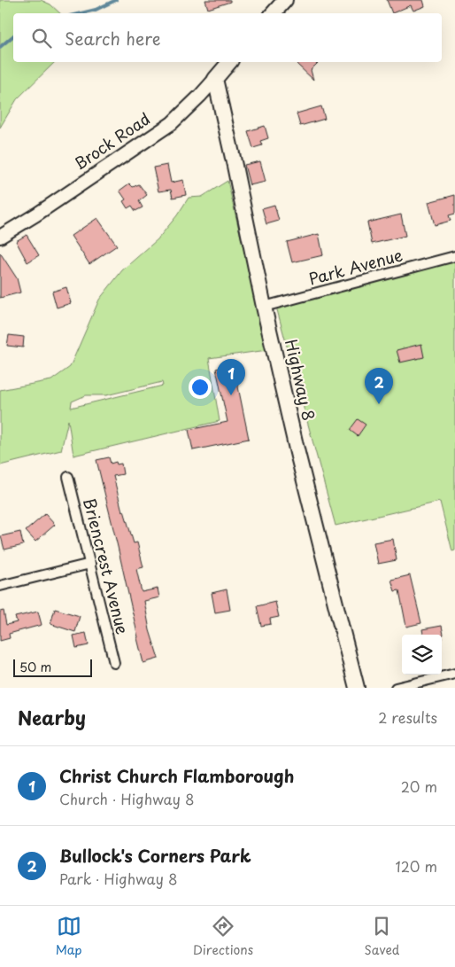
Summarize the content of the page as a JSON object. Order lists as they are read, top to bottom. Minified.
{"streets":{"main road":["Brock Road","Highway 8"],"street":["Park Avenue","Briencrest Avenue"]},"crossings":[["Brock Road","Highway 8"],["Park Avenue","Highway 8"]],"scale_bar":"50 m","page":{"search":"Search here","pins":["1","2"],"scale":"50 m","heading":["Nearby","2 results"],"list":[{"mark":"1","name":"Christ Church Flamborough","note":"Church · Highway 8","value":"20 m"},{"mark":"2","name":"Bullock's Corners Park","note":"Park · Highway 8","value":"120 m"}],"nav":["Map","Directions","Saved"]}}
